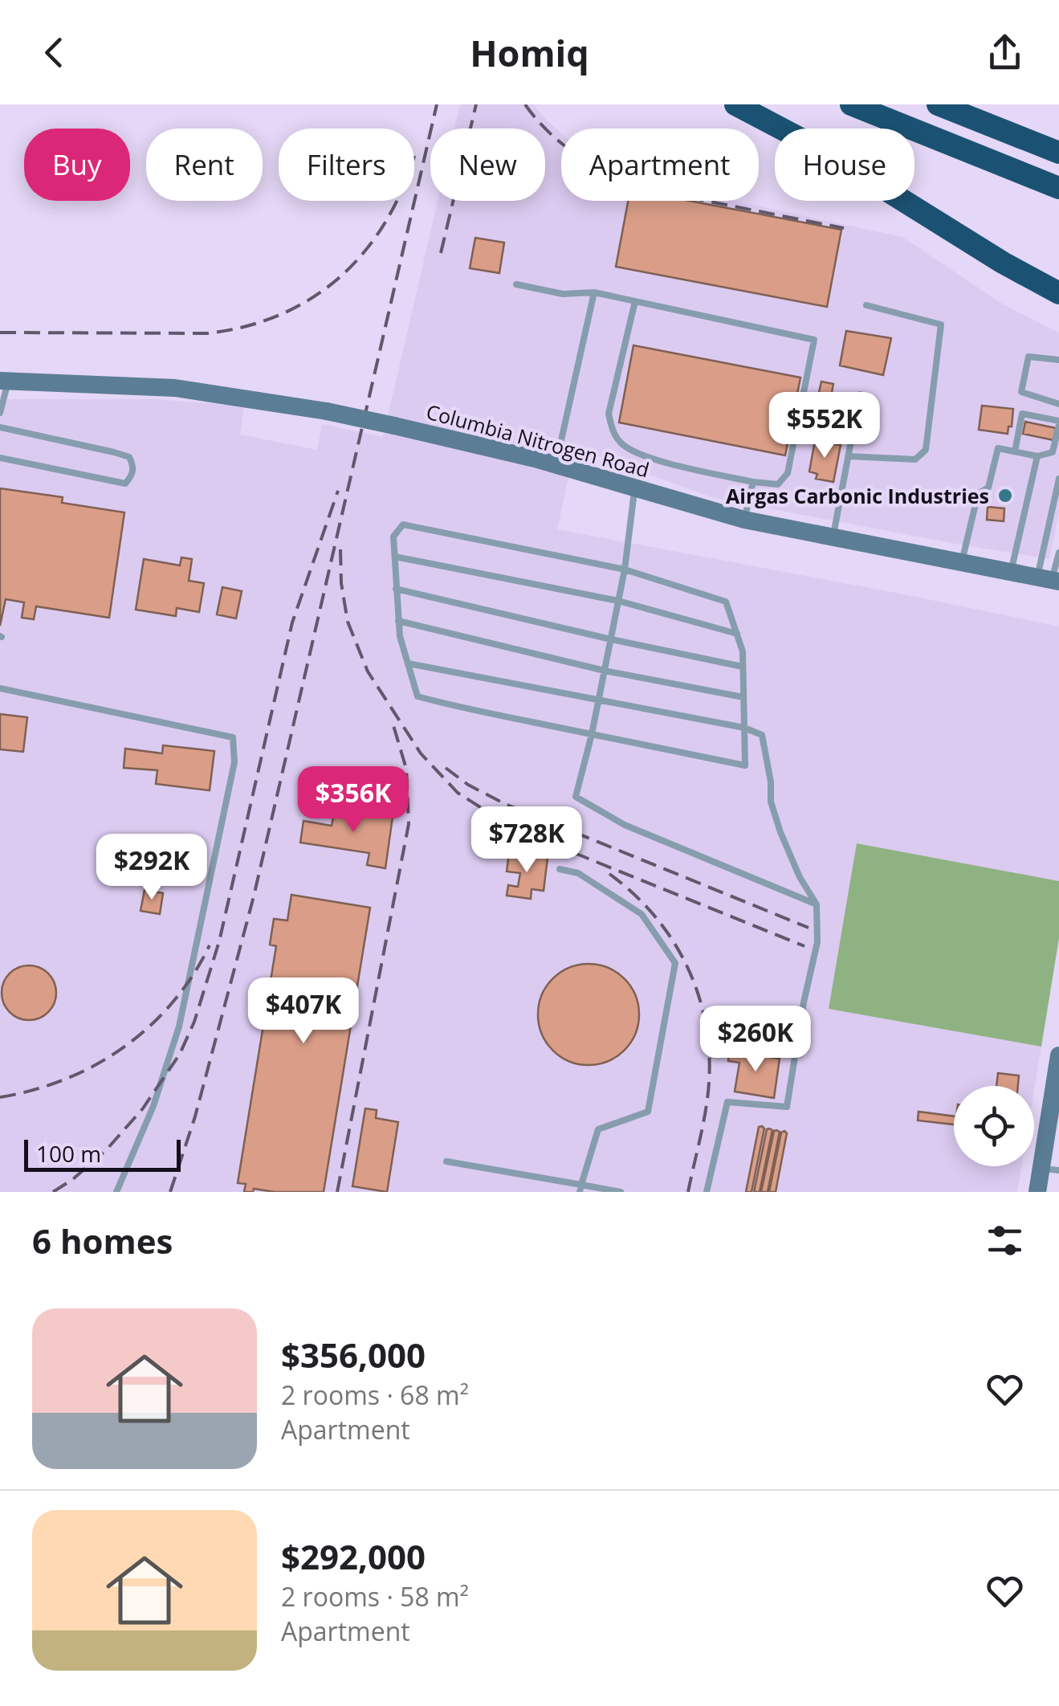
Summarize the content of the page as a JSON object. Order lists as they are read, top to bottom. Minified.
{"streets":{"street":["Columbia Nitrogen Road"]},"places":["Airgas Carbonic Industries"],"scale_bar":"100 m","page":{"header":"Homiq","chip":["Buy","Rent","Filters","New","Apartment","House"],"price":["$552K","$356K","$728K","$292K","$407K","$260K"],"scale":"100 m","heading":"6 homes","list":[{"name":"$356,000","note":"2 rooms · 68 m² · Apartment"},{"name":"$292,000","note":"2 rooms · 58 m² · Apartment"}]}}
